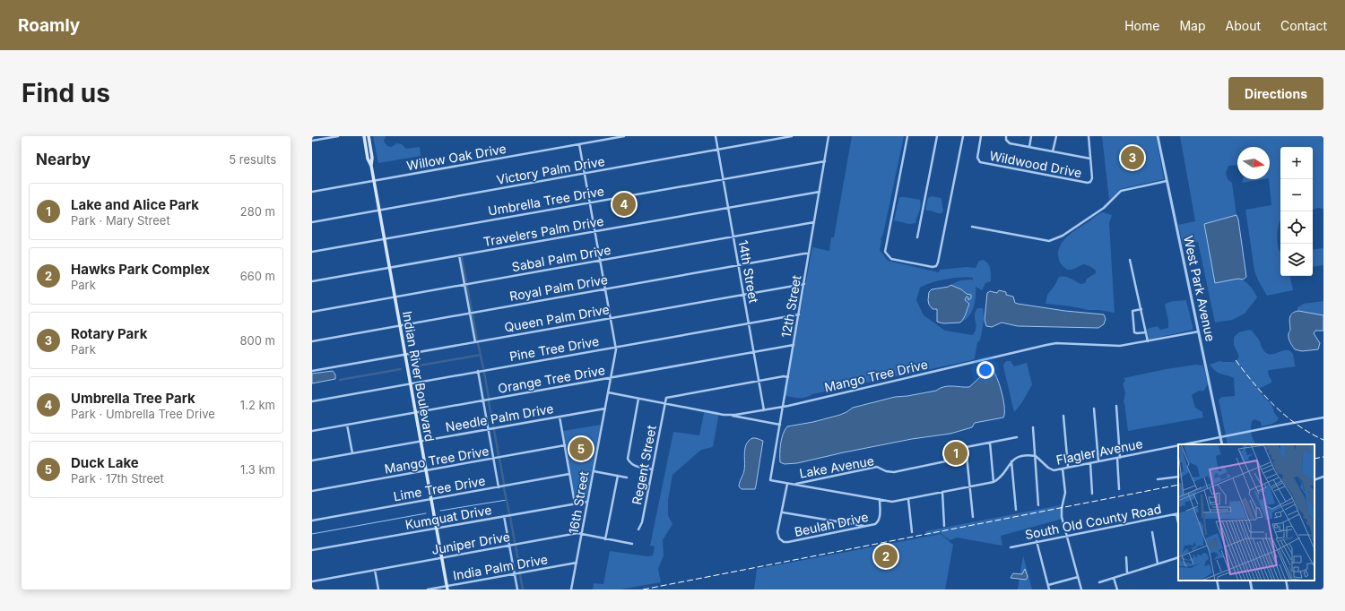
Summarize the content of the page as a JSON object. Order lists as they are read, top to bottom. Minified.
{"streets":{"main road":["Indian River Boulevard"],"street":["Willow Oak Drive","Wildwood Drive","Victory Palm Drive","Umbrella Tree Drive","Travelers Palm Drive","Sabal Palm Drive","14th Street","Royal Palm Drive","West Park Avenue","12th Street","Queen Palm Drive","Pine Tree Drive","Mango Tree Drive","Orange Tree Drive","Needle Palm Drive","Flagler Avenue","Regent Street","Lake Avenue","Lime Tree Drive","16th Street","Kumquat Drive","South Old County Road","Beulah Drive","Juniper Drive","India Palm Drive"]},"crossings":[["Willow Oak Drive","Indian River Boulevard"],["Willow Oak Drive","16th Street"],["Victory Palm Drive","14th Street"],["Victory Palm Drive","Indian River Boulevard"],["Victory Palm Drive","16th Street"],["Umbrella Tree Drive","14th Street"],["Umbrella Tree Drive","12th Street"],["Umbrella Tree Drive","Indian River Boulevard"],["Umbrella Tree Drive","16th Street"],["Travelers Palm Drive","14th Street"],["Travelers Palm Drive","12th Street"],["Travelers Palm Drive","Indian River Boulevard"],["Travelers Palm Drive","16th Street"],["Sabal Palm Drive","14th Street"],["Sabal Palm Drive","12th Street"],["Sabal Palm Drive","Indian River Boulevard"],["Sabal Palm Drive","16th Street"],["14th Street","Royal Palm Drive"],["14th Street","Queen Palm Drive"],["14th Street","Pine Tree Drive"],["14th Street","Mango Tree Drive"],["14th Street","Orange Tree Drive"],["Royal Palm Drive","12th Street"],["Royal Palm Drive","Indian River Boulevard"],["Royal Palm Drive","16th Street"],["West Park Avenue","Mango Tree Drive"],["West Park Avenue","Flagler Avenue"],["12th Street","Queen Palm Drive"],["12th Street","Pine Tree Drive"],["12th Street","Mango Tree Drive"],["12th Street","Orange Tree Drive"],["12th Street","Beulah Drive"],["Queen Palm Drive","Indian River Boulevard"],["Queen Palm Drive","16th Street"],["Pine Tree Drive","Indian River Boulevard"],["Pine Tree Drive","16th Street"],["Mango Tree Drive","Indian River Boulevard"],["Mango Tree Drive","Regent Street"],["Mango Tree Drive","16th Street"],["Indian River Boulevard","Orange Tree Drive"],["Indian River Boulevard","Needle Palm Drive"],["Indian River Boulevard","Lime Tree Drive"],["Indian River Boulevard","Kumquat Drive"],["Indian River Boulevard","Juniper Drive"],["Indian River Boulevard","India Palm Drive"],["Orange Tree Drive","16th Street"],["Needle Palm Drive","16th Street"],["16th Street","Kumquat Drive"],["16th Street","Juniper Drive"],["16th Street","India Palm Drive"]],"north":"right","page":{"header":"Roamly","nav":["Home","Map","About","Contact"],"buttons":"Directions","title":"Find us","heading":["Nearby","5 results"],"pins":["3","4","5","1","2"],"map_buttons":["+","−"],"list":[{"mark":"1","name":"Lake and Alice Park","note":"Park · Mary Street","value":"280 m"},{"mark":"2","name":"Hawks Park Complex","note":"Park","value":"660 m"},{"mark":"3","name":"Rotary Park","note":"Park","value":"800 m"},{"mark":"4","name":"Umbrella Tree Park","note":"Park · Umbrella Tree Drive","value":"1.2 km"},{"mark":"5","name":"Duck Lake","note":"Park · 17th Street","value":"1.3 km"}]}}
